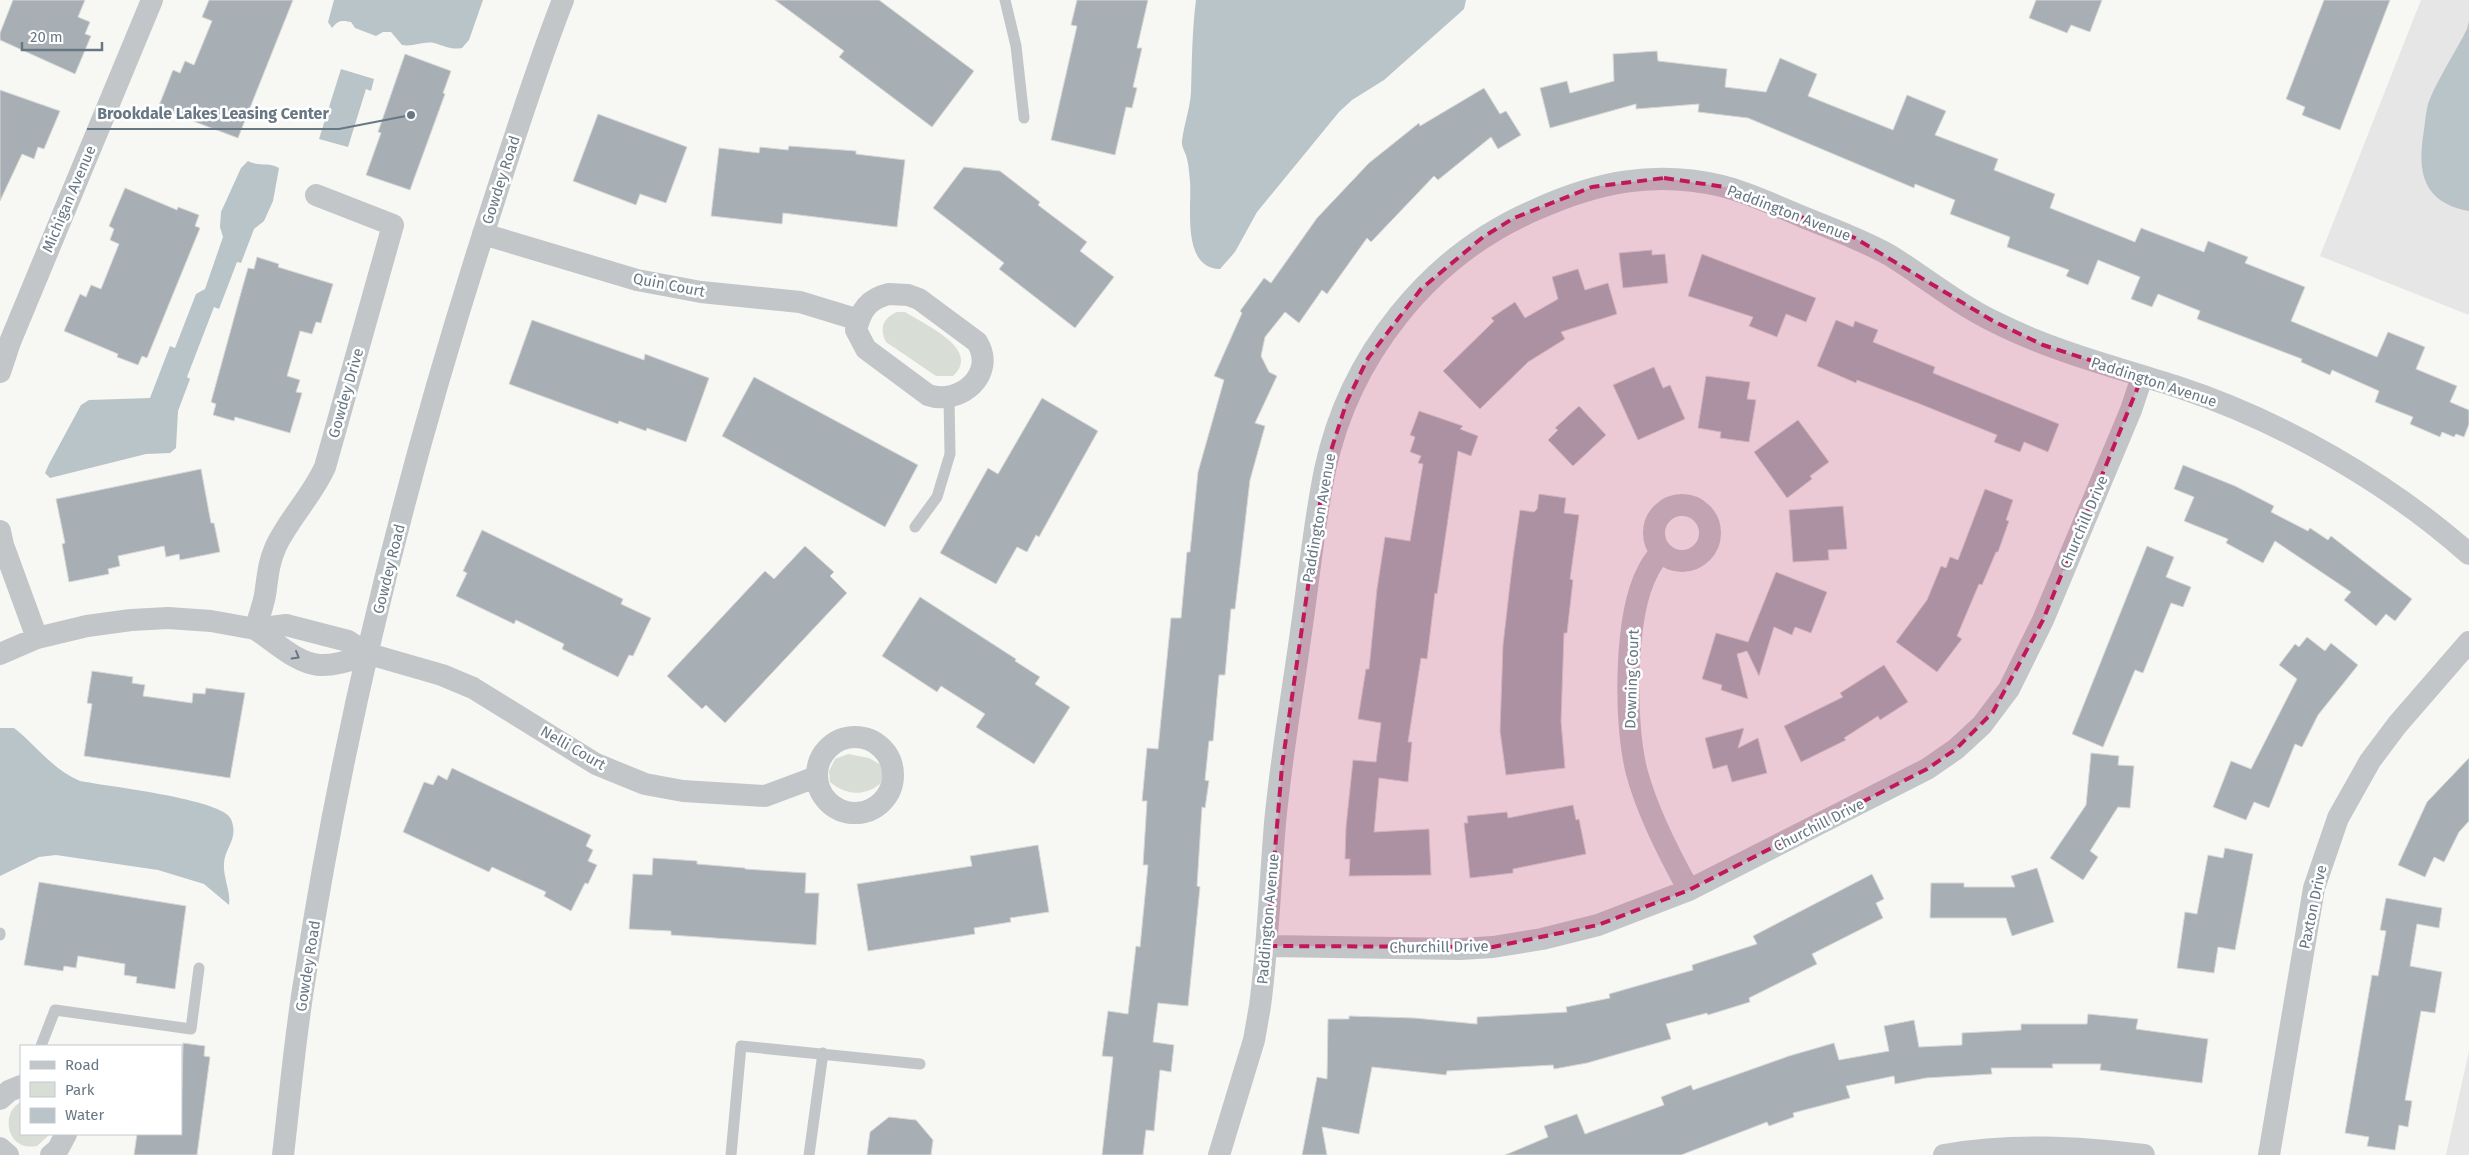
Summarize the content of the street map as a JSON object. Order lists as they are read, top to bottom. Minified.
{"streets":{"street":["Gowdey Road","Michigan Avenue","Paddington Avenue","Quin Court","Gowdey Drive","Churchill Drive","Downing Court","Nelli Court","Paxton Drive"]},"crossings":[["Gowdey Road","Quin Court"],["Gowdey Road","Nelli Court"],["Paddington Avenue","Churchill Drive"],["Gowdey Drive","Nelli Court"],["Churchill Drive","Downing Court"]],"places":["Brookdale Lakes Leasing Center"],"legend":["Road","Park","Water"],"scale_bar":"20 m"}
